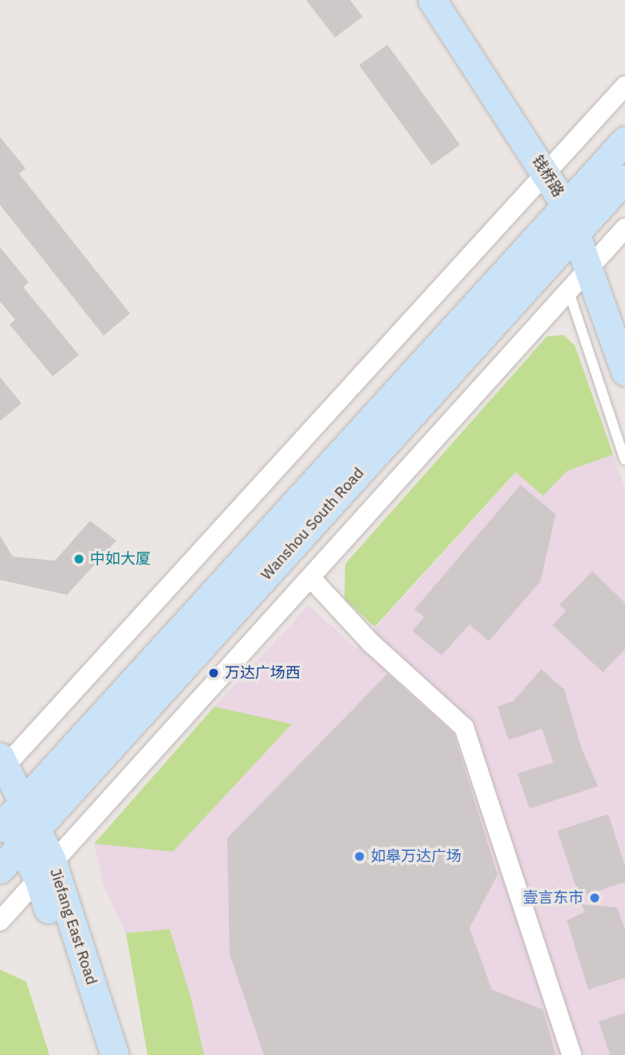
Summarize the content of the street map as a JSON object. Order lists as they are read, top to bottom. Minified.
{"streets":{"main road":["钱桥路","Wanshou South Road","Jiefang East Road"]},"crossings":[["钱桥路","Wanshou South Road"],["Wanshou South Road","Jiefang East Road"]],"places":["中如大厦","万达广场西","如皋万达广场","壹言东市"]}
